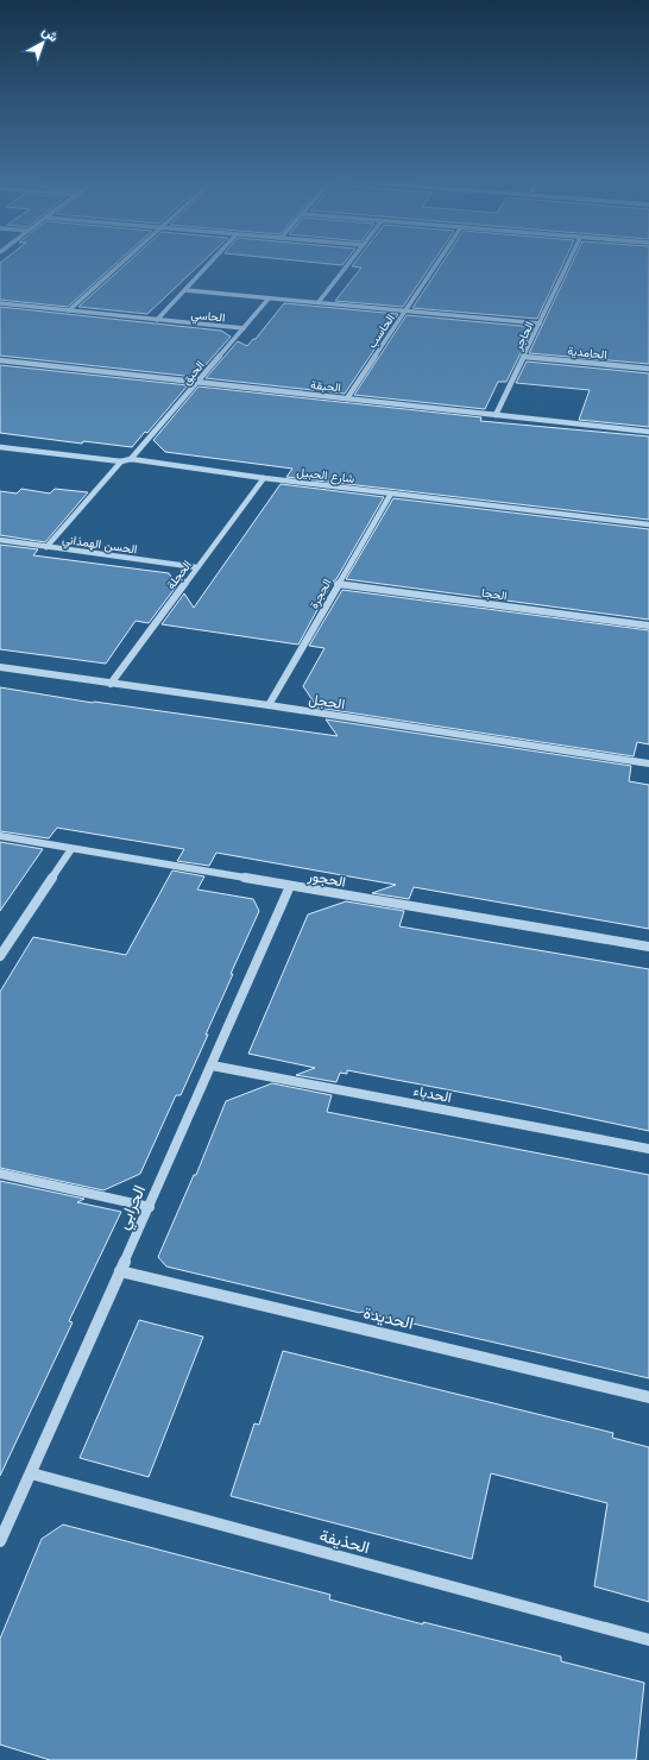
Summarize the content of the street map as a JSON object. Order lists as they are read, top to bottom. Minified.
{"streets":{"street":["الحاسي","الحاسب","الحاجر","الحامدية","الحبق","الحبقة","شارع الحبيل","الحسن الهمذاني","الحجلة","الحجرة","الحجا","الحجل","الحجور","الحدباء","الحرابي","الحديدة","الحذيفة"]},"crossings":[["الحاسي","الحبق"],["الحاسب","الحبقة"],["الحاجر","الحامدية"],["الحاجر","الحبقة"],["الحبق","الحبقة"],["الحبق","شارع الحبيل"],["شارع الحبيل","الحجلة"],["شارع الحبيل","الحجرة"],["الحسن الهمذاني","الحجلة"],["الحجلة","الحجل"],["الحجرة","الحجا"],["الحجرة","الحجل"],["الحجور","الحرابي"],["الحدباء","الحرابي"],["الحرابي","الحديدة"],["الحرابي","الحذيفة"]],"north":"top right"}
